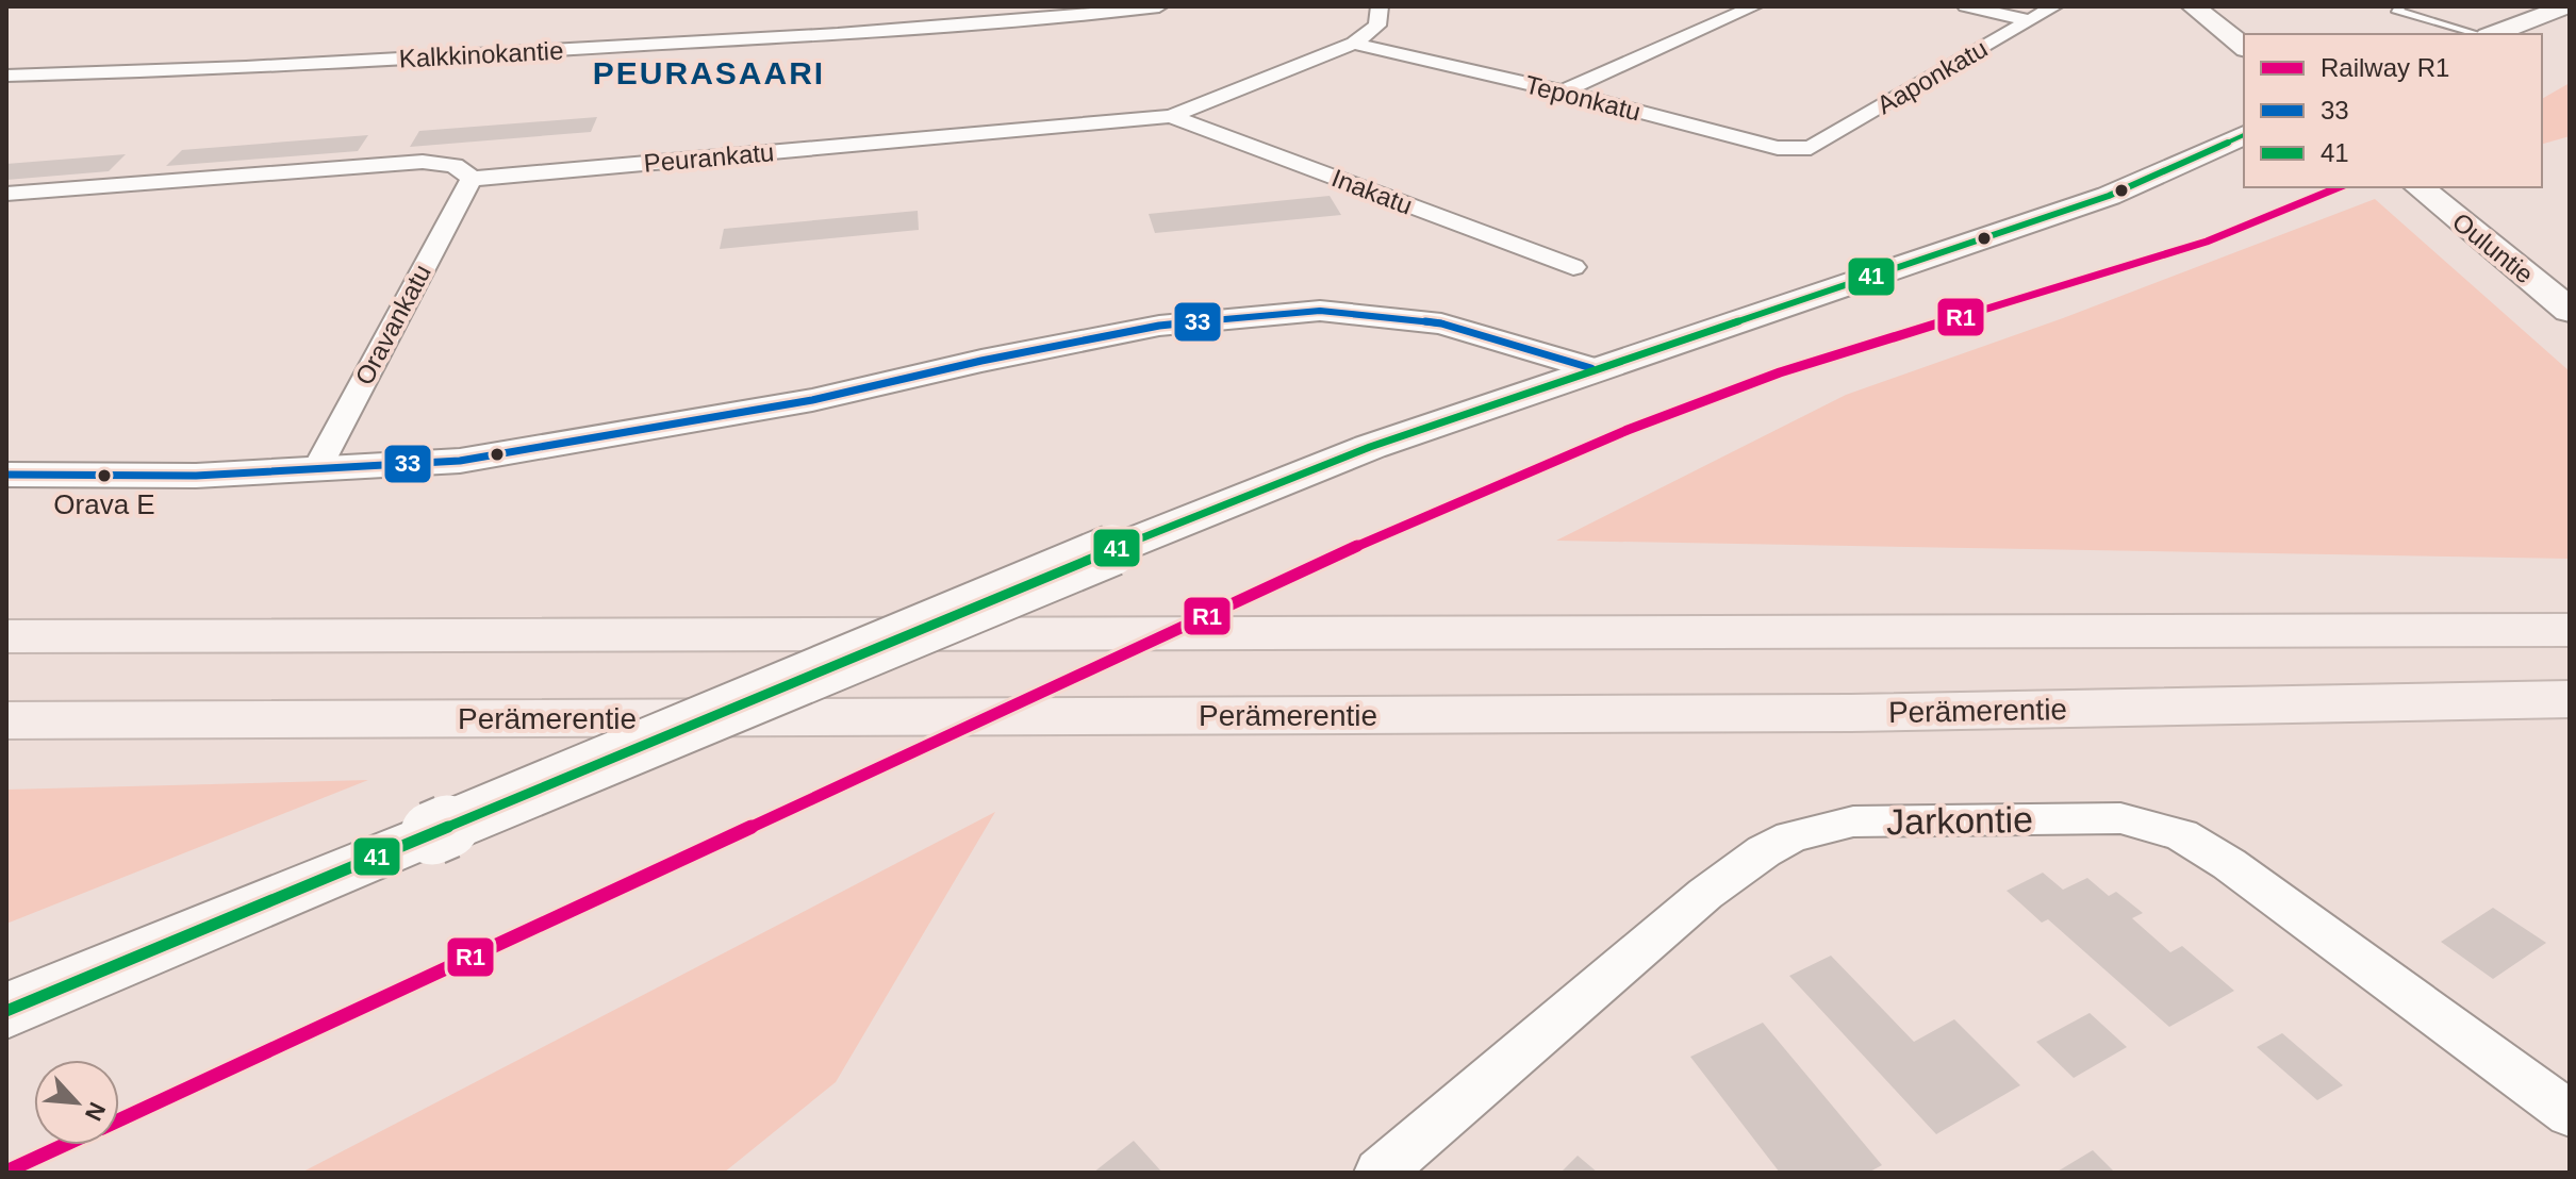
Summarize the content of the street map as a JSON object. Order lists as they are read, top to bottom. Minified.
{"streets":{"highway":["Perämerentie"],"main road":["Ouluntie"],"street":["Kalkkinokantie","Aaponkatu","Teponkatu","Peurankatu","Inakatu","Oravankatu","Jarkontie"]},"crossings":[["Aaponkatu","Teponkatu"],["Teponkatu","Peurankatu"],["Peurankatu","Inakatu"],["Peurankatu","Oravankatu"]],"districts":["PEURASAARI"],"places":["Orava E"],"lines":["transit line 41","rail line R1","transit line 33"],"legend":["Railway R1","33","41"],"north":"bottom right"}
